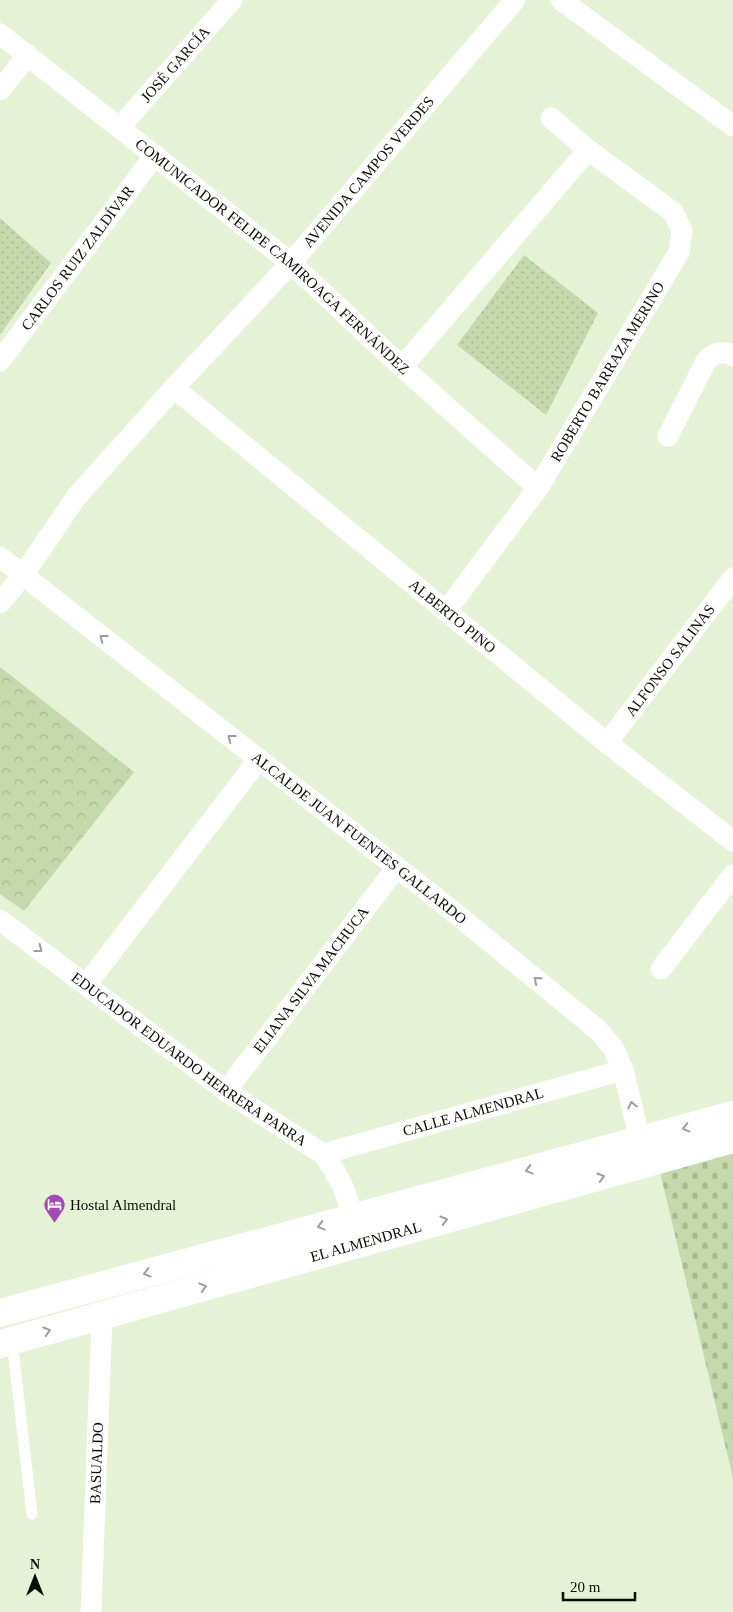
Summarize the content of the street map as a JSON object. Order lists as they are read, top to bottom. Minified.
{"streets":{"main road":["EL ALMENDRAL"],"street":["JOSÉ GARCÍA","AVENIDA CAMPOS VERDES","COMUNICADOR FELIPE CAMIROAGA FERNÁNDEZ","CARLOS RUIZ ZALDÍVAR","ROBERTO BARRAZA MERINO","ALBERTO PINO","ALFONSO SALINAS","ALCALDE JUAN FUENTES GALLARDO","ELIANA SILVA MACHUCA","EDUCADOR EDUARDO HERRERA PARRA","CALLE ALMENDRAL","BASUALDO"]},"crossings":[["JOSÉ GARCÍA","COMUNICADOR FELIPE CAMIROAGA FERNÁNDEZ"],["AVENIDA CAMPOS VERDES","COMUNICADOR FELIPE CAMIROAGA FERNÁNDEZ"],["AVENIDA CAMPOS VERDES","ALBERTO PINO"],["AVENIDA CAMPOS VERDES","ALCALDE JUAN FUENTES GALLARDO"],["COMUNICADOR FELIPE CAMIROAGA FERNÁNDEZ","CARLOS RUIZ ZALDÍVAR"],["COMUNICADOR FELIPE CAMIROAGA FERNÁNDEZ","ROBERTO BARRAZA MERINO"],["ROBERTO BARRAZA MERINO","ALBERTO PINO"],["ALBERTO PINO","ALFONSO SALINAS"],["ALCALDE JUAN FUENTES GALLARDO","ELIANA SILVA MACHUCA"],["ALCALDE JUAN FUENTES GALLARDO","CALLE ALMENDRAL"],["ALCALDE JUAN FUENTES GALLARDO","EL ALMENDRAL"],["ELIANA SILVA MACHUCA","EDUCADOR EDUARDO HERRERA PARRA"],["EDUCADOR EDUARDO HERRERA PARRA","CALLE ALMENDRAL"],["EDUCADOR EDUARDO HERRERA PARRA","EL ALMENDRAL"],["EL ALMENDRAL","BASUALDO"]],"one_way":["ALCALDE JUAN FUENTES GALLARDO"],"places":{"hotel":["Hostal Almendral"]},"scale_bar":"20 m","north":"top"}
